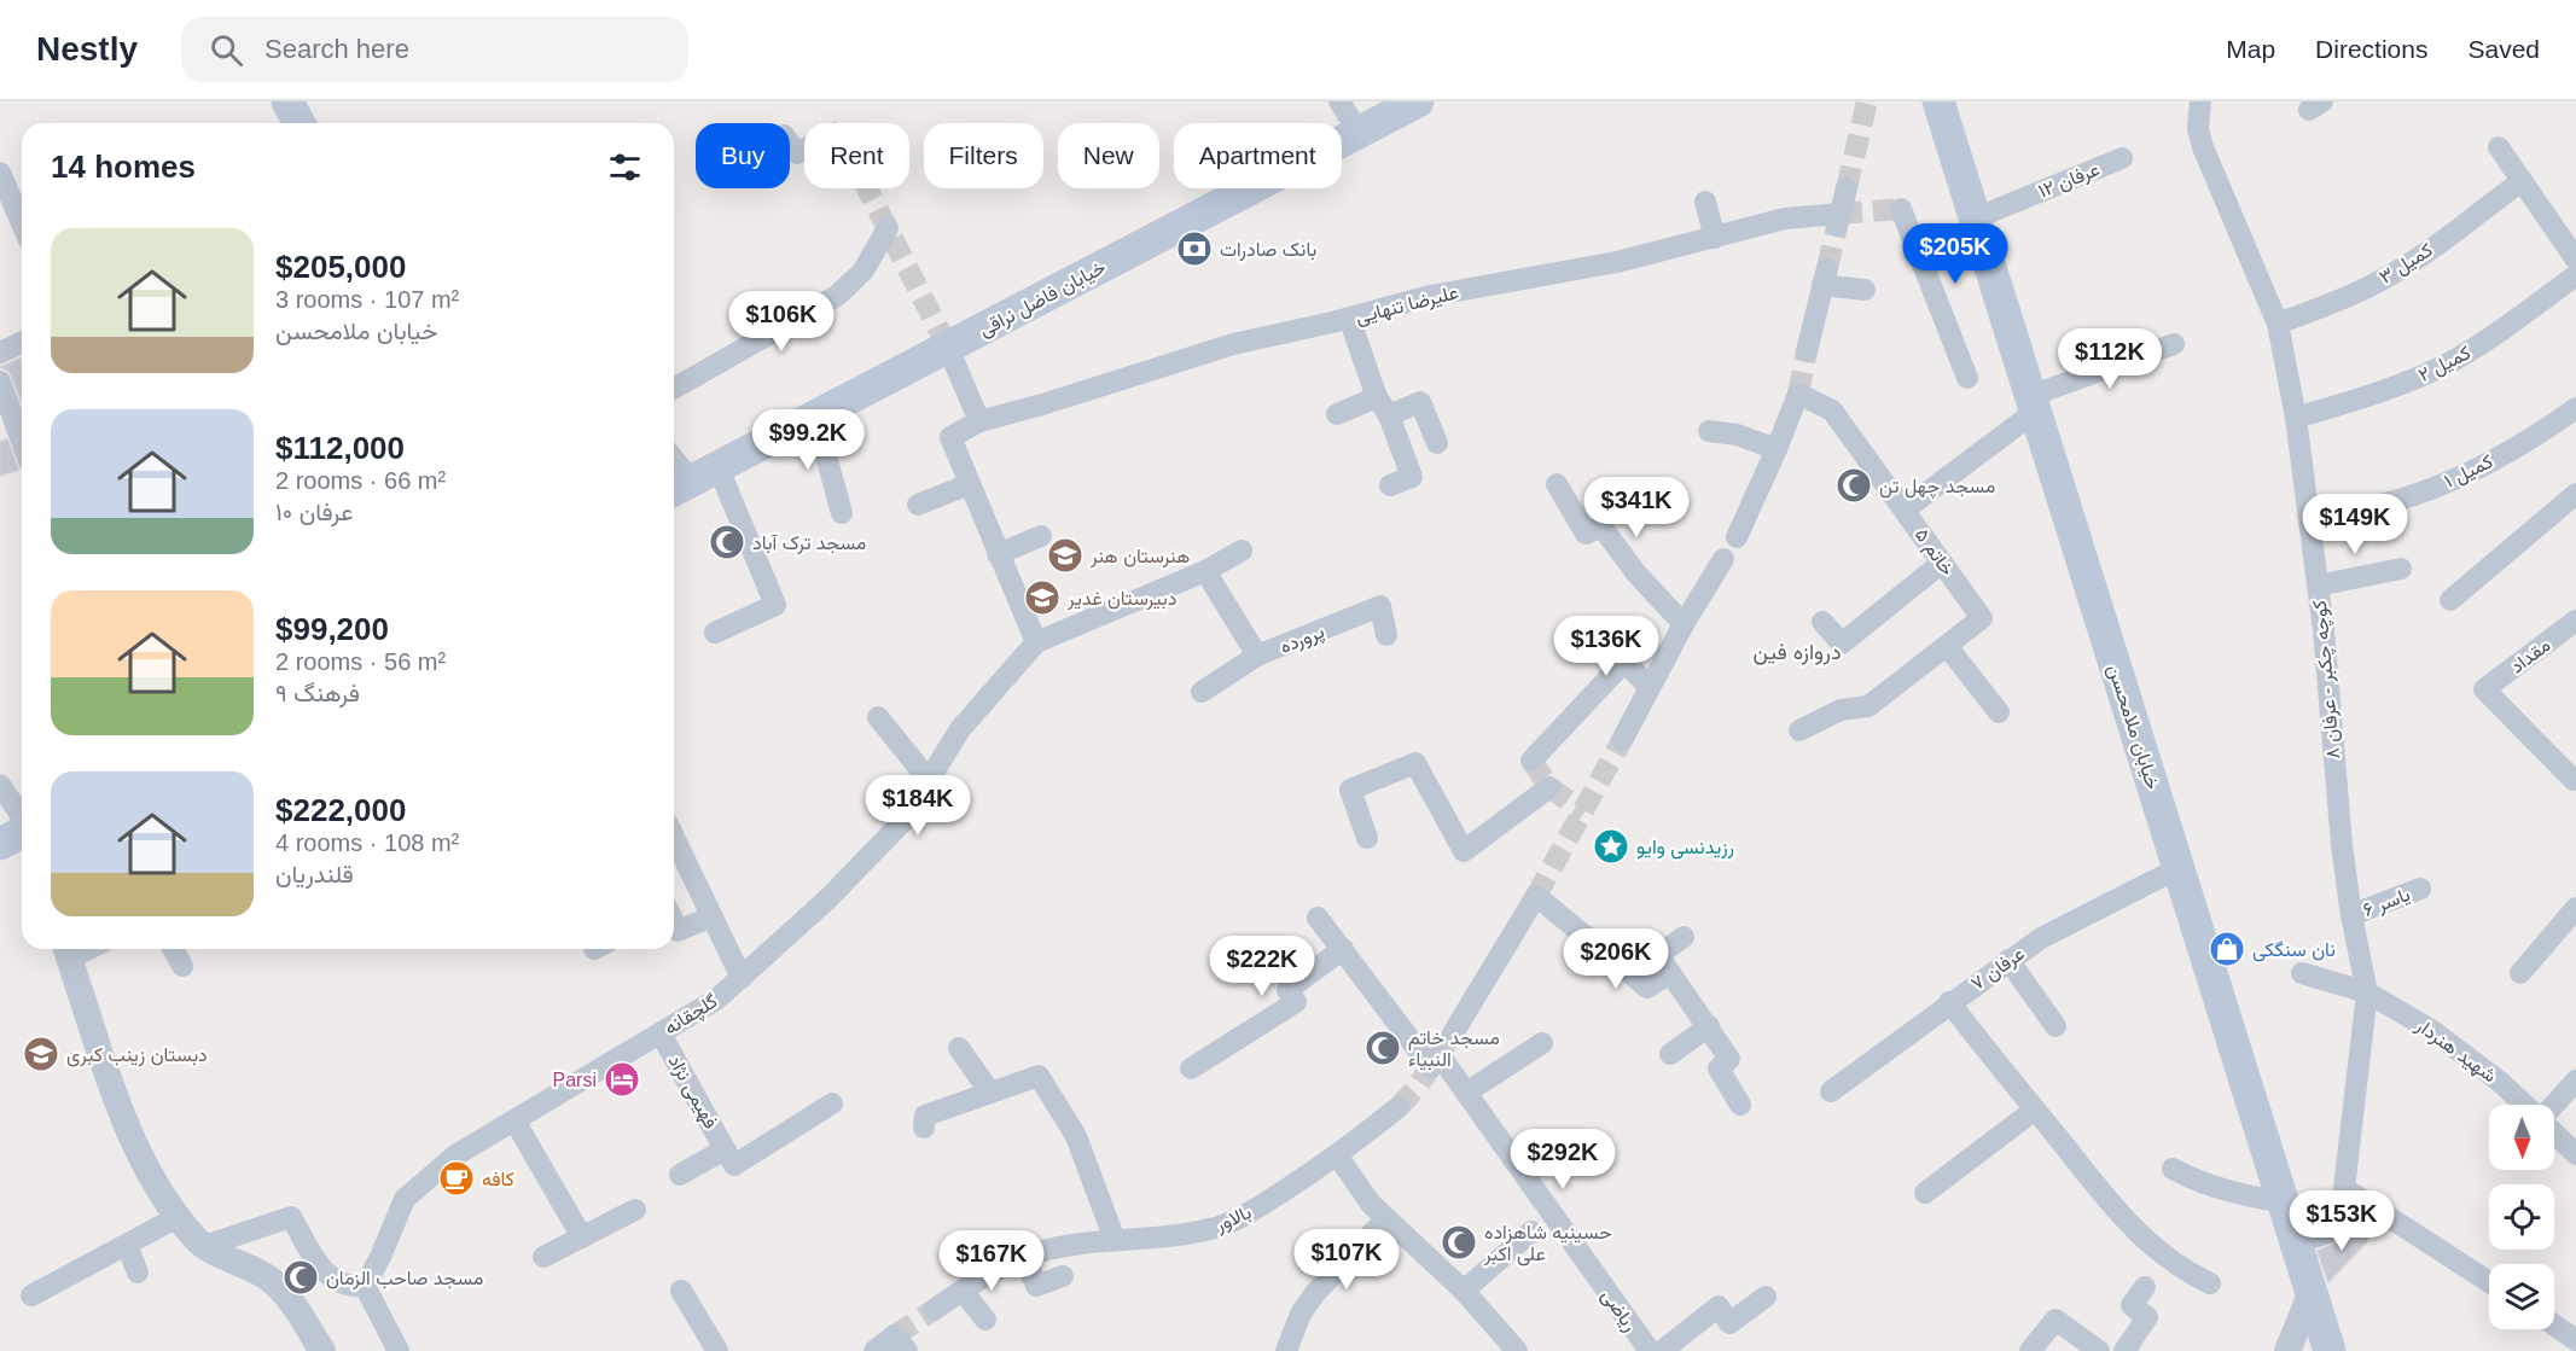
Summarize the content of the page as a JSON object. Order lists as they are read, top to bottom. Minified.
{"streets":{"main road":["خیابان فاضل نراقی","خیابان ملامحسن"],"street":["عرفان ۱۲","کمیل ۳","علیرضا تنهایی","کمیل ۲","کمیل ۱","خاتم ۵","پرورده","مقداد","کوچه چکبر - عرفان ۸","یاسر ۶","عرفان ۷","گلچقانه","شهید هنردار","فهیمی نژاد","بالاور","ریاضی"]},"crossings":[["عرفان ۱۲","خیابان ملامحسن"],["کمیل ۳","کوچه چکبر - عرفان ۸"],["کمیل ۲","کوچه چکبر - عرفان ۸"],["کمیل ۱","کوچه چکبر - عرفان ۸"],["کوچه چکبر - عرفان ۸","خیابان ملامحسن"],["کوچه چکبر - عرفان ۸","یاسر ۶"],["کوچه چکبر - عرفان ۸","شهید هنردار"],["خیابان ملامحسن","عرفان ۷"],["گلچقانه","فهیمی نژاد"]],"districts":["دروازه فین"],"places":{"bank":["بانک صادرات"],"mosque":["مسجد چهل تن","مسجد ترک آباد","مسجد خاتم النبیاء","حسینیه شاهزاده علی اکبر","مسجد صاحب الزمان"],"school or university":["هنرستان هنر","دبیرستان غدیر","دبستان زینب کبری"],"place":["رزیدنسی وایو"],"shop":["نان سنگکی"],"hotel":["Parsi"],"cafe":["کافه"]},"north":"bottom","page":{"header":"Nestly","search":"Search here","nav":["Map","Directions","Saved"],"chip":["Buy","Rent","Filters","New","Apartment"],"heading":"14 homes","list":[{"name":"$205,000","note":"3 rooms · 107 m² · خیابان ملامحسن"},{"name":"$112,000","note":"2 rooms · 66 m² · عرفان ۱۰"},{"name":"$99,200","note":"2 rooms · 56 m² · فرهنگ ۹"},{"name":"$222,000","note":"4 rooms · 108 m² · قلندریان"}],"price":["$205K","$106K","$112K","$99.2K","$341K","$149K","$136K","$184K","$206K","$222K","$292K","$153K","$107K","$167K"]}}
